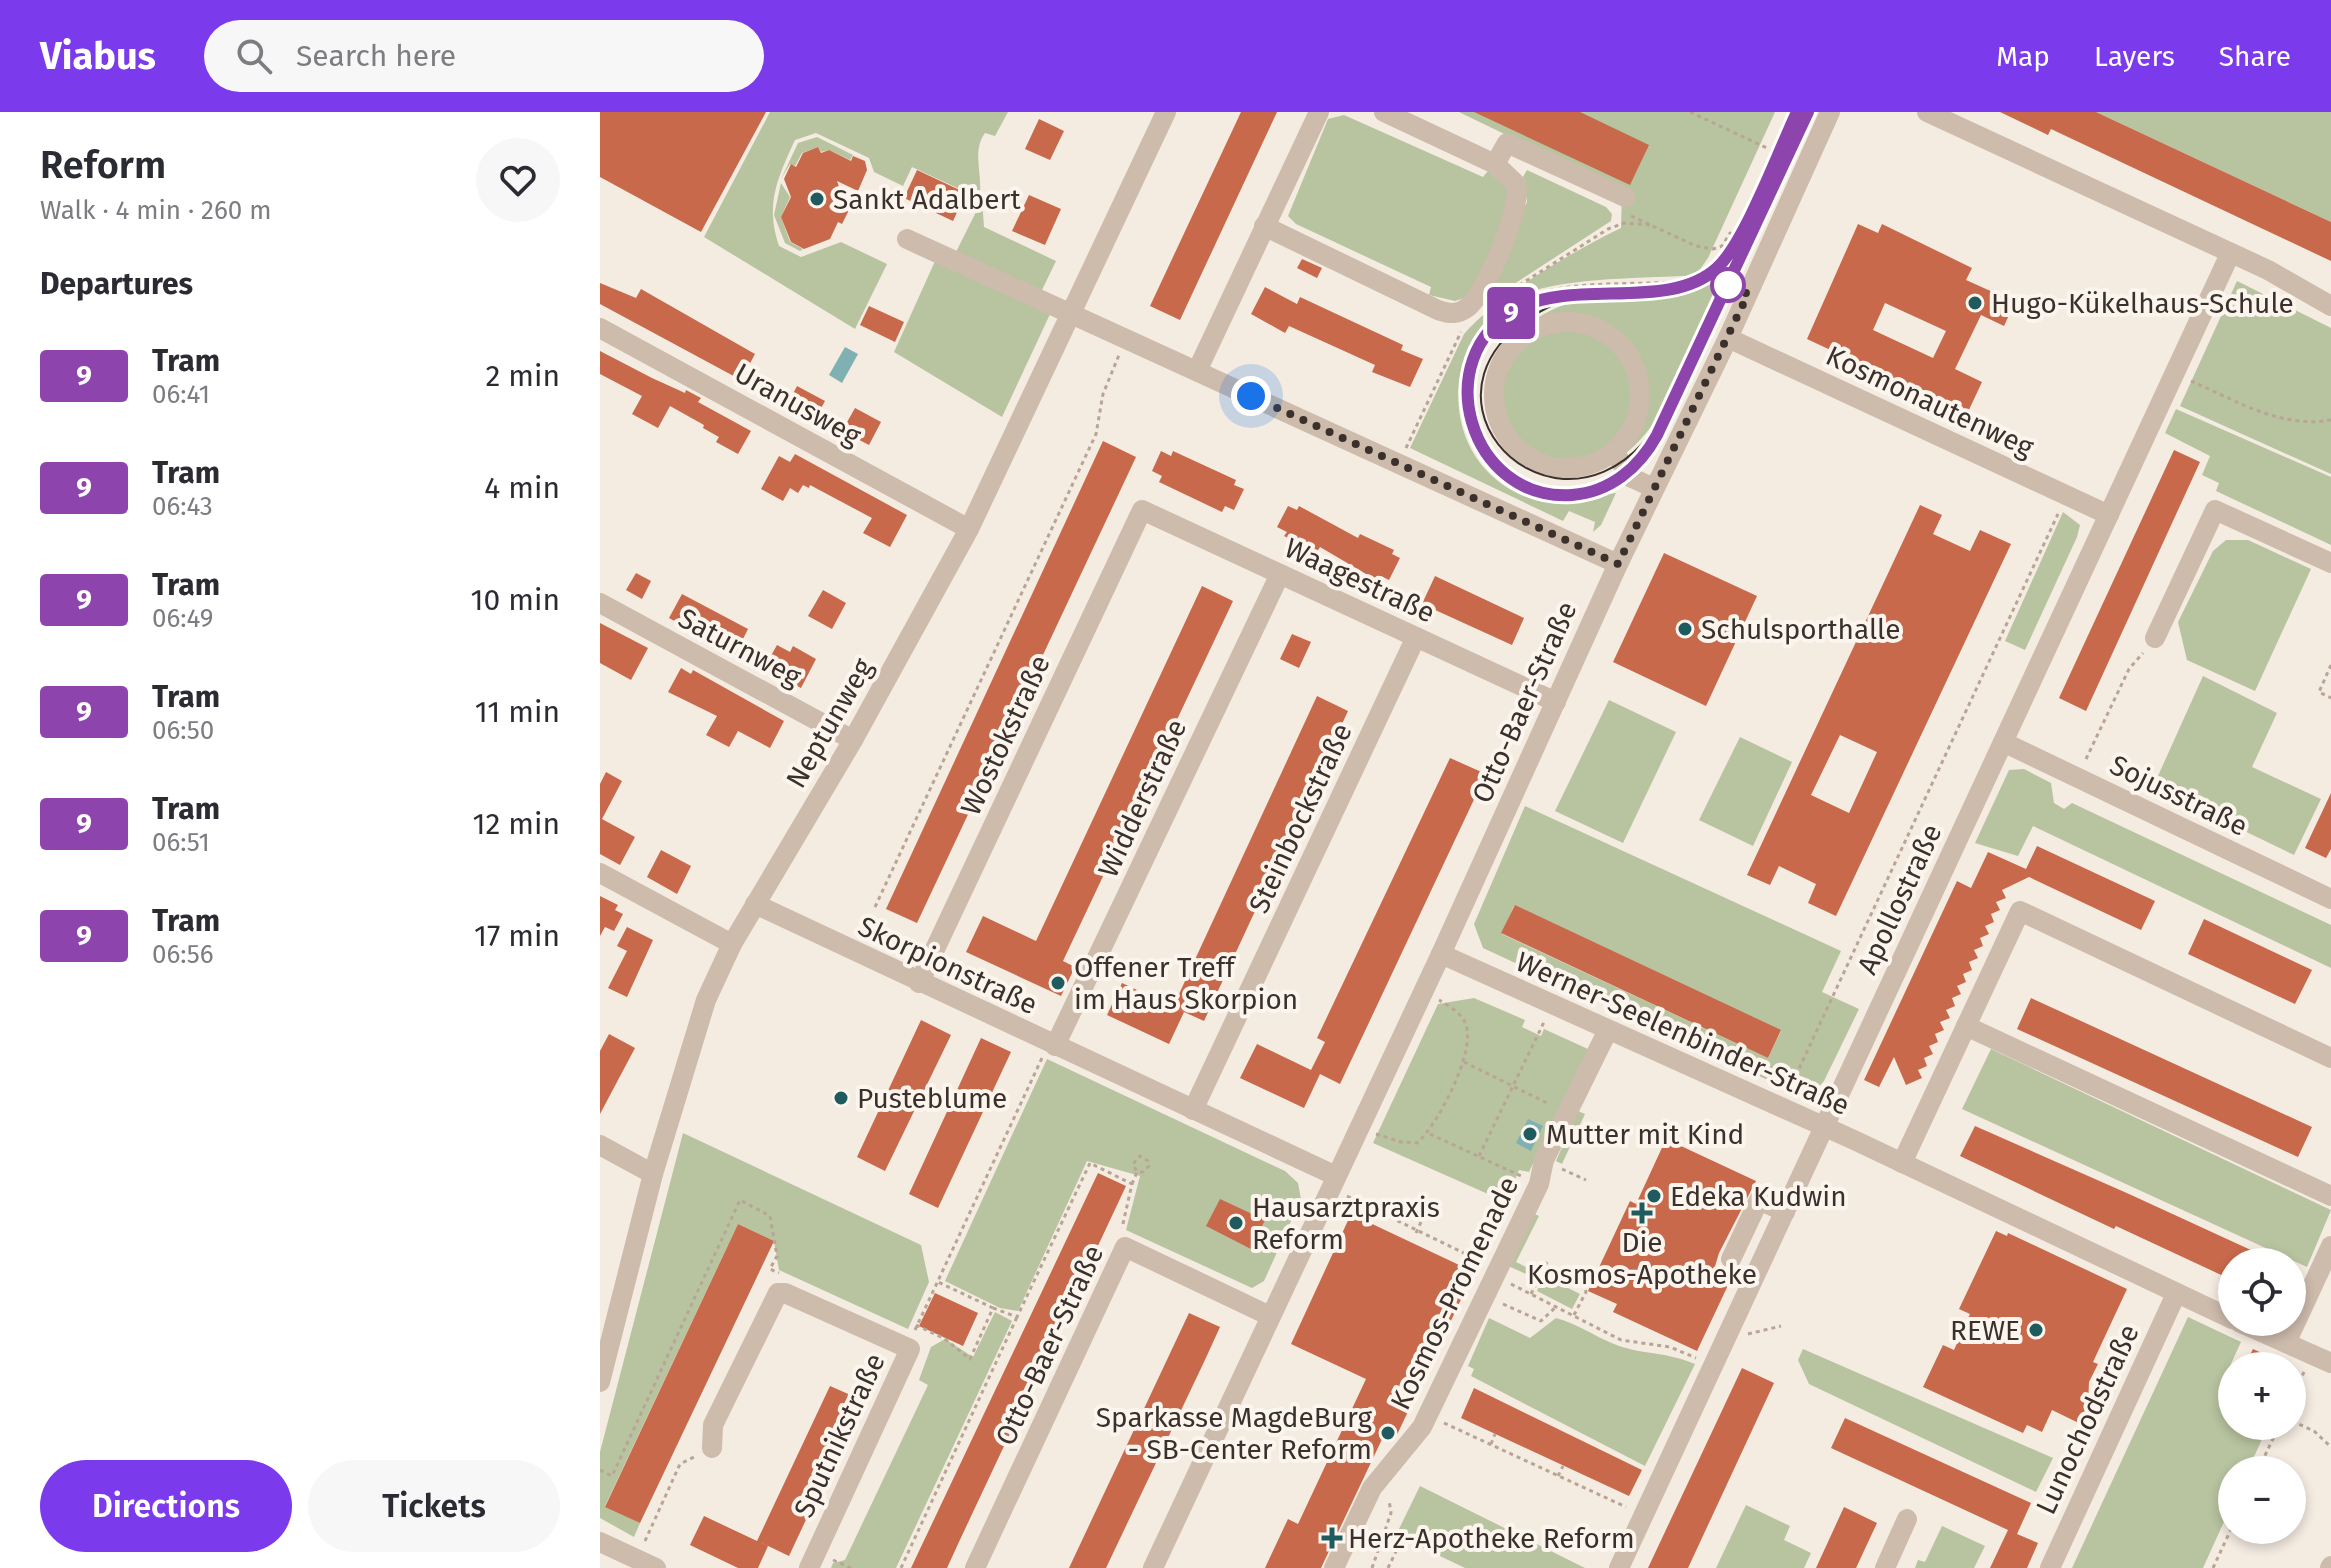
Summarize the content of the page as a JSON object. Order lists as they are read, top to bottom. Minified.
{"streets":{"street":["Kosmonautenweg","Uranusweg","Waagestraße","Saturnweg","Otto-Baer-Straße","Neptunweg","Wostokstraße","Sojusstraße","Widderstraße","Steinbockstraße","Apollostraße","Skorpionstraße","Werner-Seelenbinder-Straße","Kosmos-Promenade","Lunochodstraße","Sputnikstraße"]},"crossings":[["Kosmonautenweg","Otto-Baer-Straße"],["Kosmonautenweg","Apollostraße"],["Uranusweg","Neptunweg"],["Waagestraße","Otto-Baer-Straße"],["Waagestraße","Wostokstraße"],["Waagestraße","Widderstraße"],["Waagestraße","Steinbockstraße"],["Saturnweg","Neptunweg"],["Otto-Baer-Straße","Skorpionstraße"],["Otto-Baer-Straße","Werner-Seelenbinder-Straße"],["Neptunweg","Skorpionstraße"],["Wostokstraße","Skorpionstraße"],["Sojusstraße","Apollostraße"],["Widderstraße","Skorpionstraße"],["Steinbockstraße","Skorpionstraße"],["Apollostraße","Werner-Seelenbinder-Straße"],["Werner-Seelenbinder-Straße","Kosmos-Promenade"],["Werner-Seelenbinder-Straße","Lunochodstraße"]],"places":{"other":["Sankt Adalbert","Hugo-Kükelhaus-Schule","Schulsporthalle","Offener Treff im Haus Skorpion","Pusteblume","Mutter mit Kind","Edeka Kudwin","Hausarztpraxis Reform","REWE","Sparkasse MagdeBurg - SB-Center Reform"],"health":["Die Kosmos-Apotheke","Herz-Apotheke Reform"]},"lines":["tram line 9"],"page":{"header":"Viabus","search":"Search here","nav":["Map","Layers","Share"],"heading":[["Reform","Walk · 4 min · 260 m"],"Departures"],"on_map":"9","list":[{"mark":"9","name":"Tram","note":"06:41","value":"2 min"},{"mark":"9","name":"Tram","note":"06:43","value":"4 min"},{"mark":"9","name":"Tram","note":"06:49","value":"10 min"},{"mark":"9","name":"Tram","note":"06:50","value":"11 min"},{"mark":"9","name":"Tram","note":"06:51","value":"12 min"},{"mark":"9","name":"Tram","note":"06:56","value":"17 min"}],"map_buttons":["+","−"],"buttons":["Directions","Tickets"]}}
